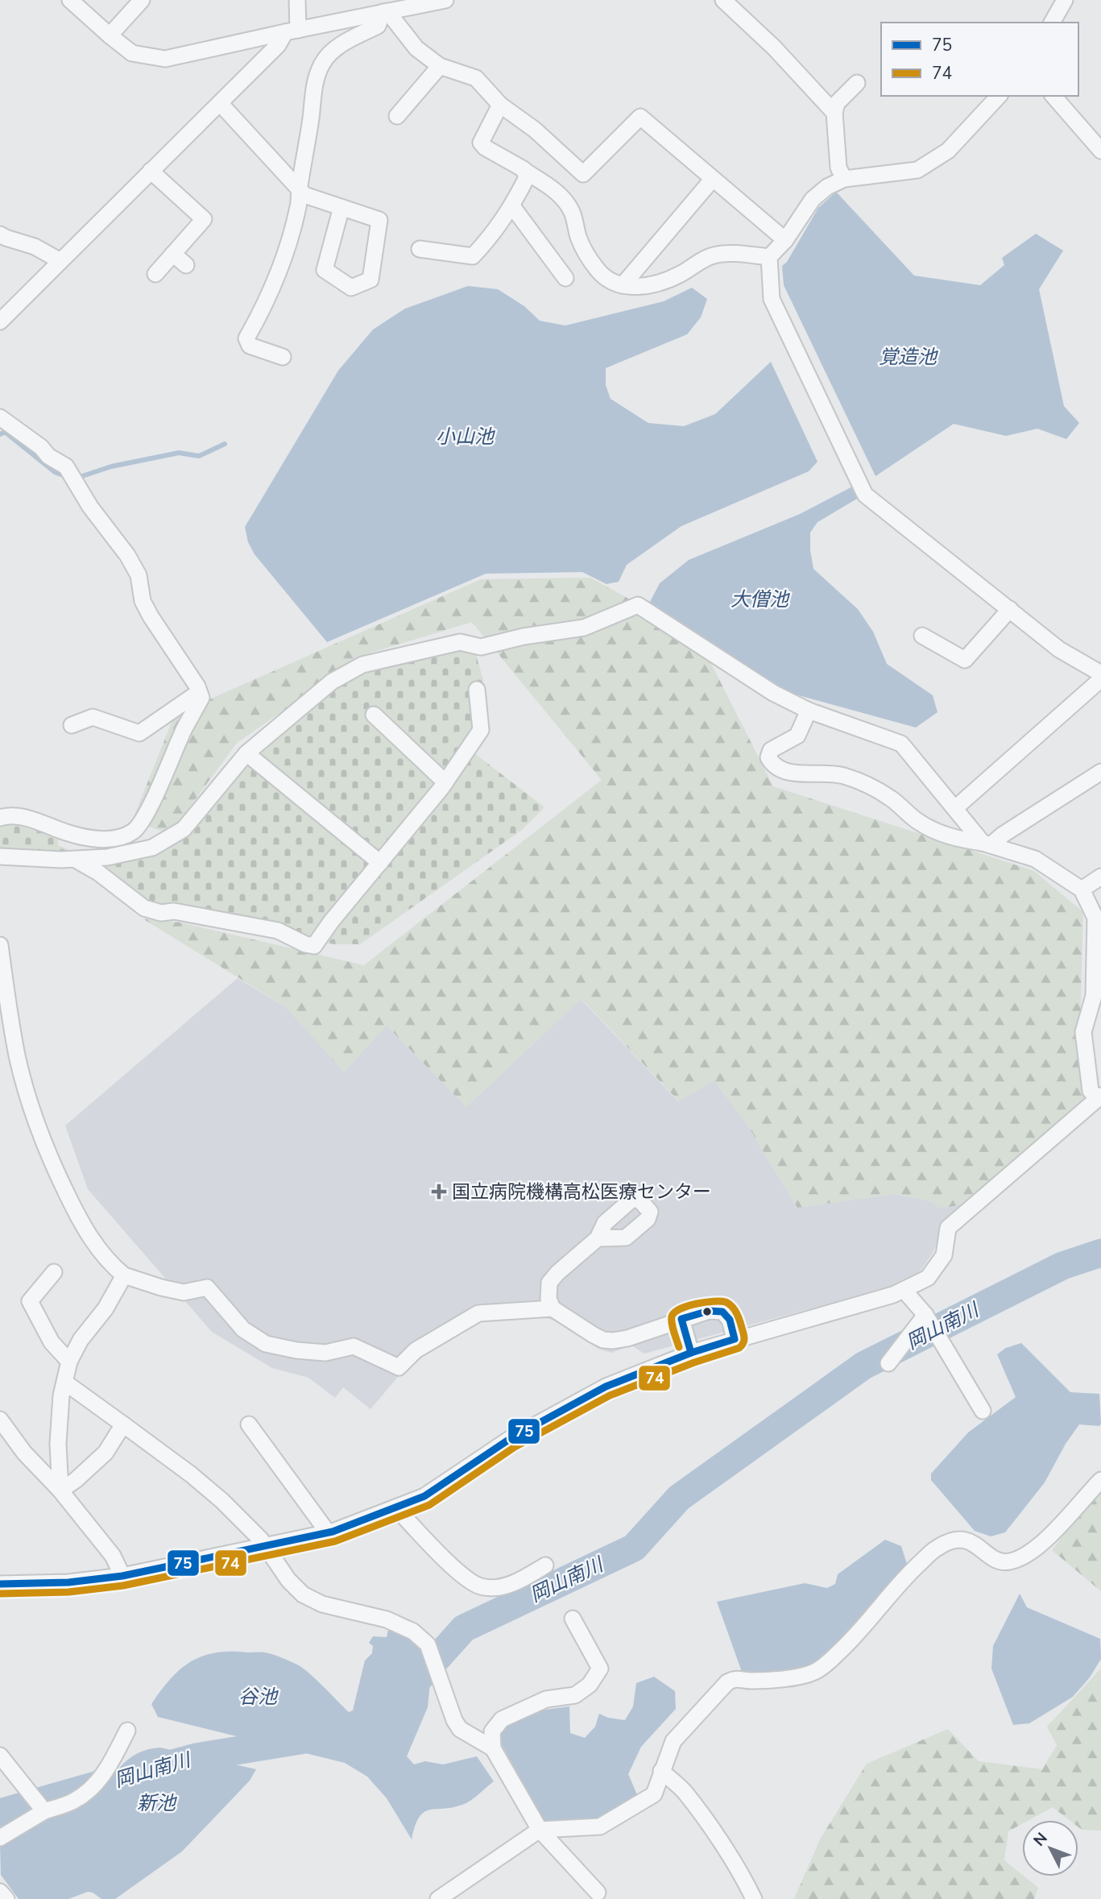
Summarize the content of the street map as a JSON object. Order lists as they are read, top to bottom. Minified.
{"water":["覚造池","小山池","大僧池","岡山南川","谷池","新池"],"places":{"health":["国立病院機構高松医療センター"]},"lines":["transit line 74","transit line 75"],"legend":["75","74"],"north":"top left"}
